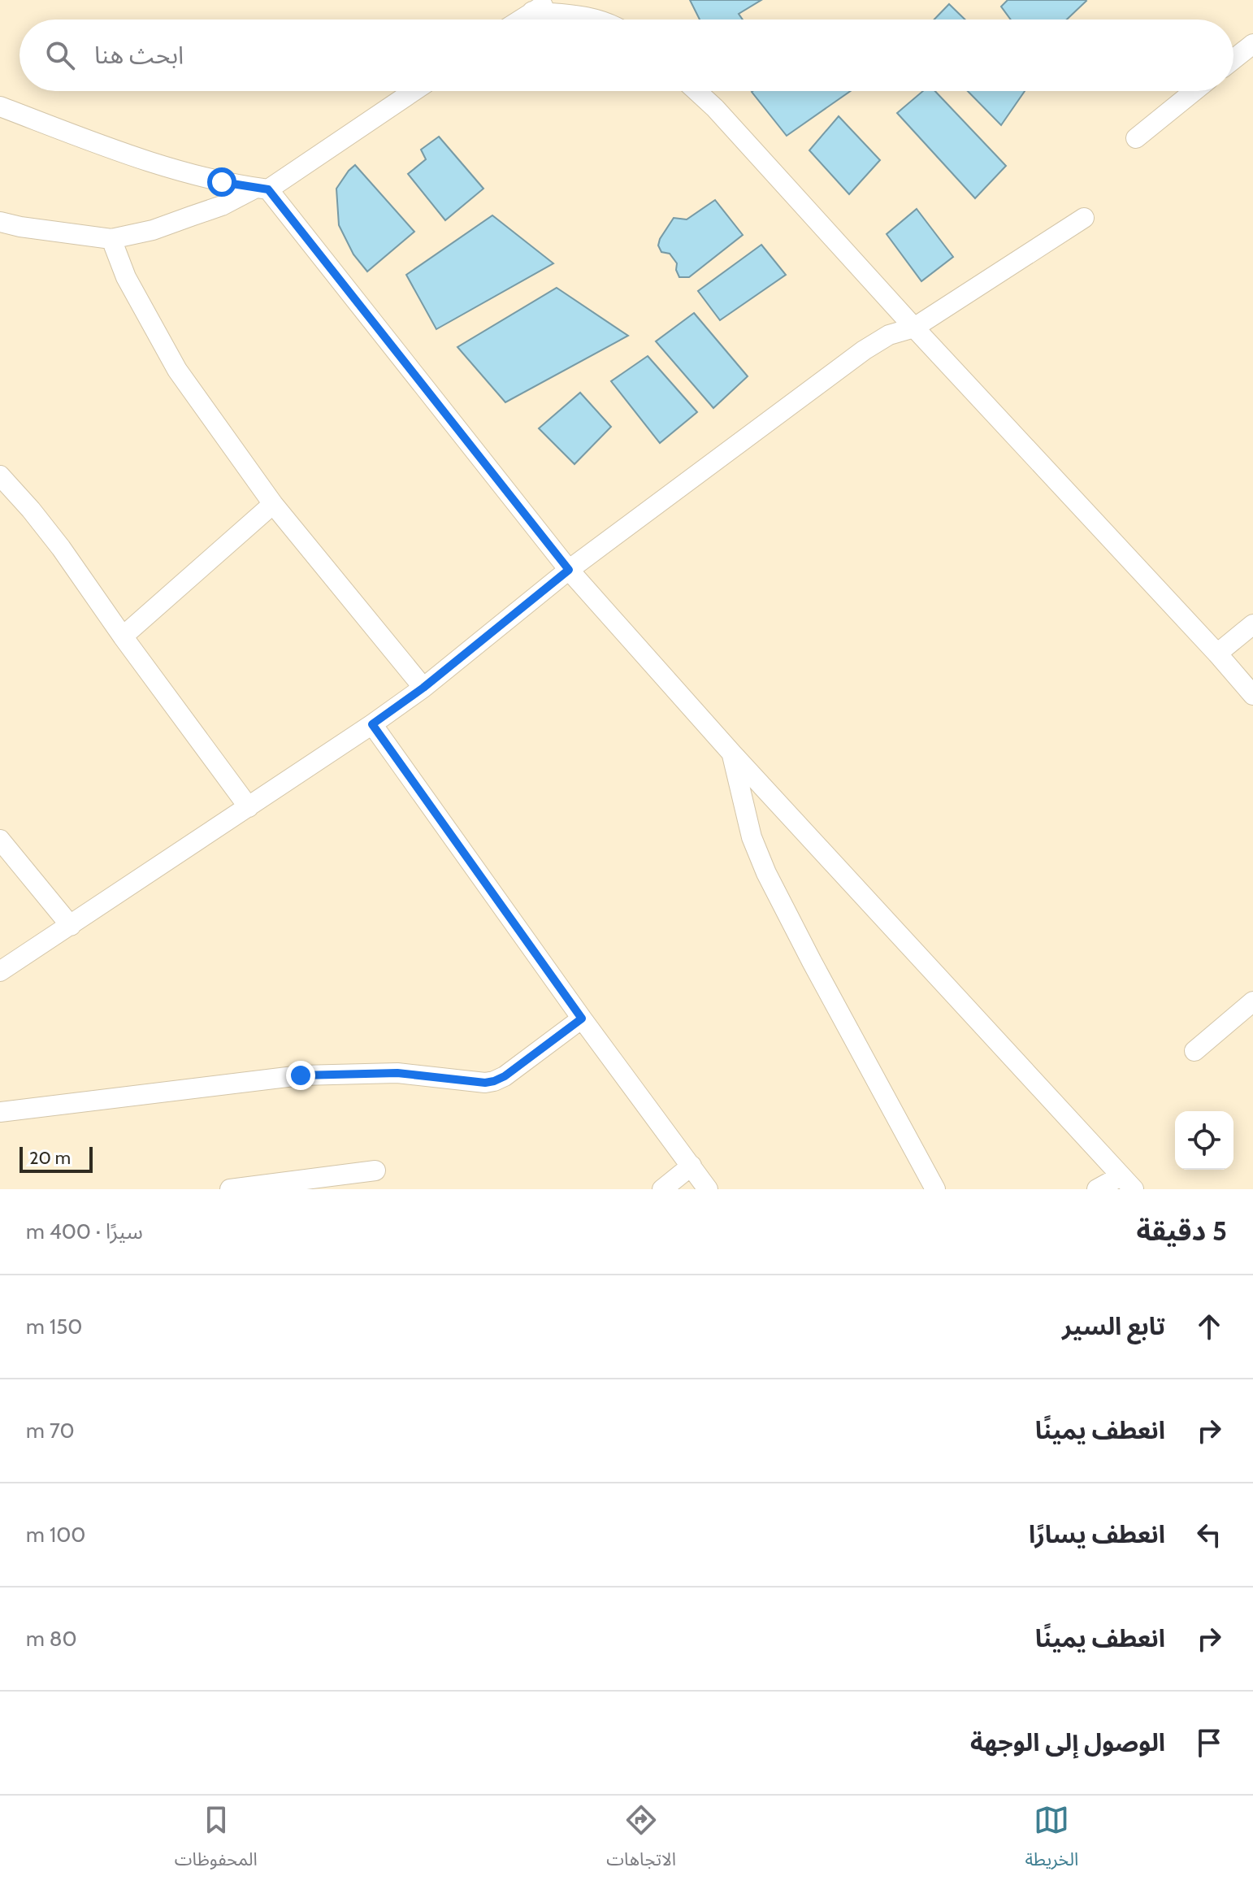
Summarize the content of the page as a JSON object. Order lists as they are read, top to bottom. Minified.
{"scale_bar":"20 m","page":{"search":"ابحث هنا","scale":"20 m","heading":["5 دقيقة","سيرًا · 400 m"],"list":[["تابع السير","150 m"],["انعطف يمينًا","70 m"],["انعطف يسارًا","100 m"],["انعطف يمينًا","80 m"],"الوصول إلى الوجهة"],"nav":["الخريطة","الاتجاهات","المحفوظات"]}}
